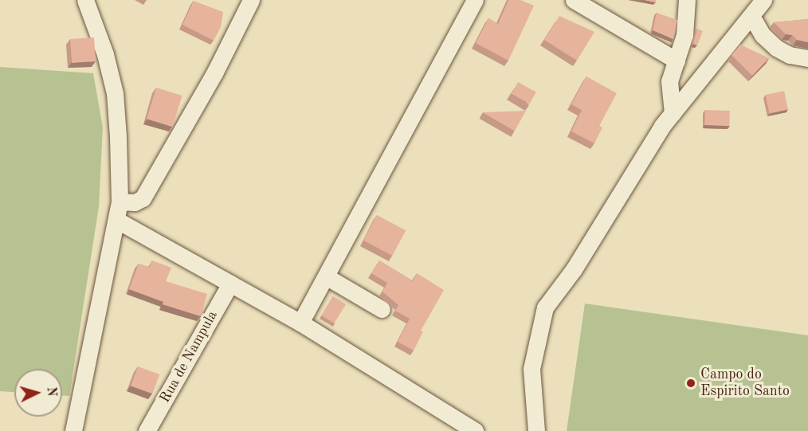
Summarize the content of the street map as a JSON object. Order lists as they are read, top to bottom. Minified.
{"streets":{"street":["Rua de Nampula"]},"places":["Campo do Espirito Santo"],"north":"right"}
